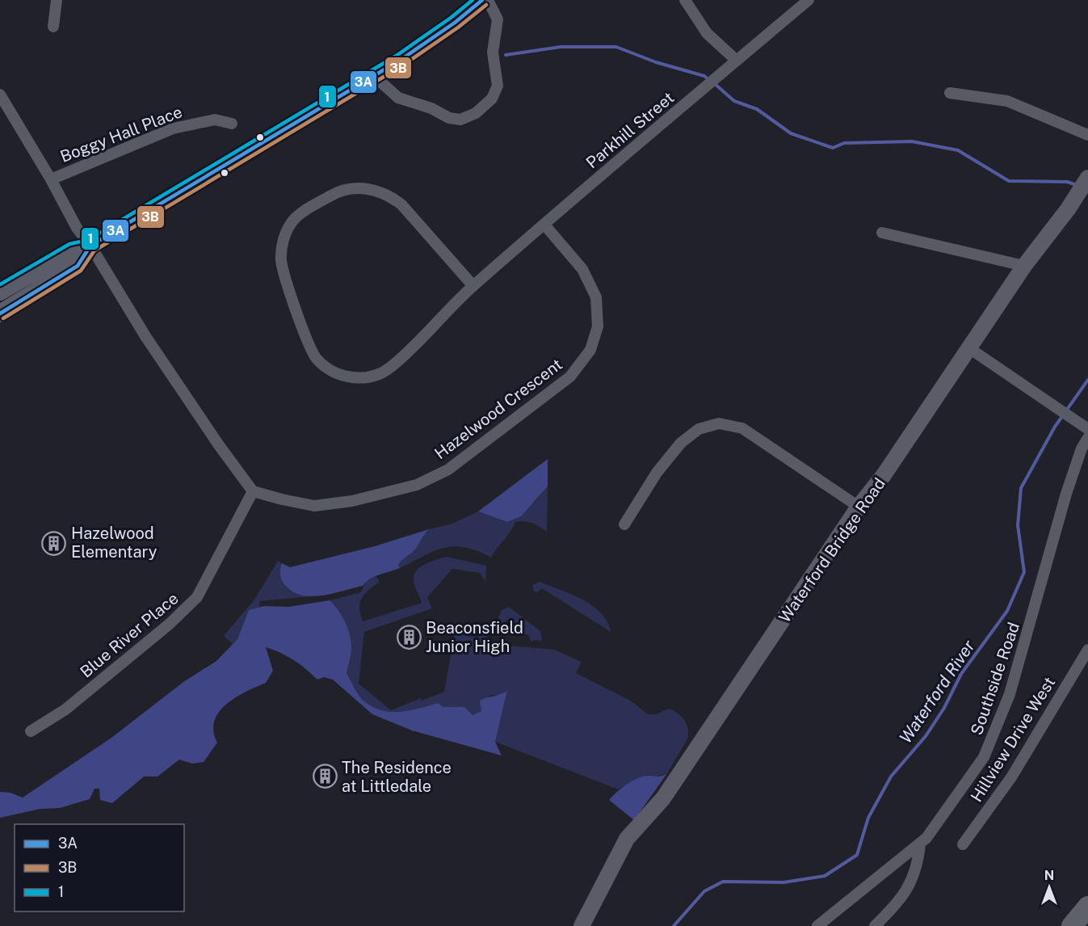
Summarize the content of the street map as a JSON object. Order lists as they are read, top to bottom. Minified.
{"streets":{"main road":["Waterford Bridge Road"],"street":["Parkhill Street","Boggy Hall Place","Hazelwood Crescent","Blue River Place","Southside Road","Hillview Drive West"]},"crossings":[["Parkhill Street","Hazelwood Crescent"],["Hazelwood Crescent","Blue River Place"]],"water":["Waterford River"],"places":{"building":["Hazelwood Elementary","Beaconsfield Junior High","The Residence at Littledale"]},"lines":["transit line 3A","transit line 1","transit line 3B"],"legend":["3A","3B","1"],"north":"top"}
